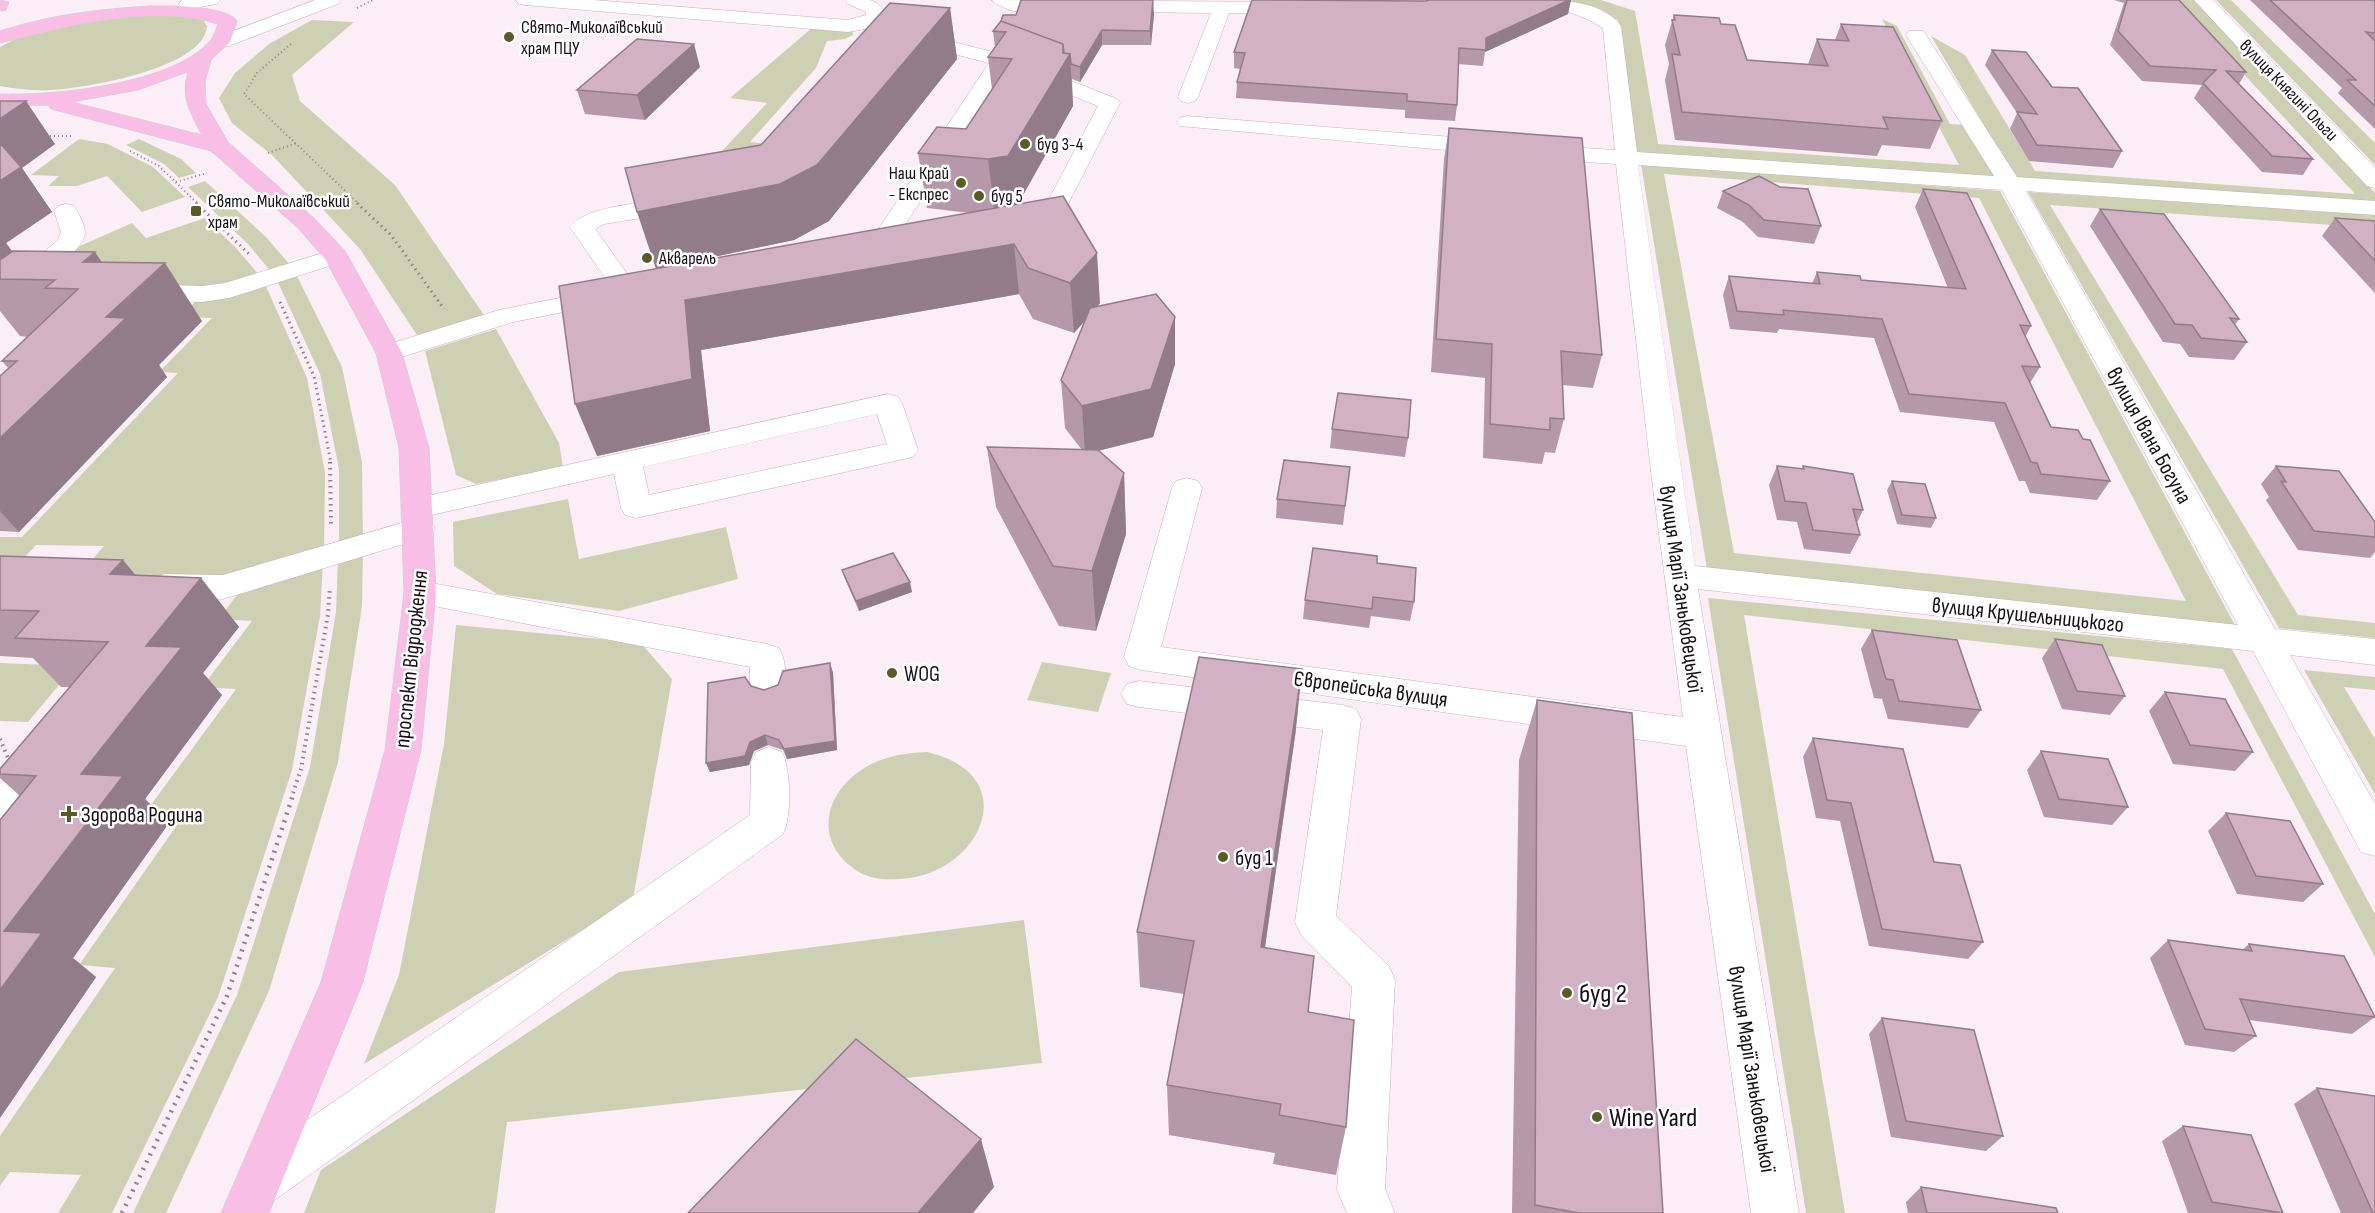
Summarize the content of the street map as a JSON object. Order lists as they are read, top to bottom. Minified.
{"streets":{"main road":["проспект Відродження"],"street":["вулиця Княгині Ольги","вулиця Івана Богуна","вулиця Марії Заньковецької","вулиця Крушельницького","Європейська вулиця"]},"crossings":[["вулиця Івана Богуна","вулиця Крушельницького"],["вулиця Марії Заньковецької","вулиця Крушельницького"],["вулиця Марії Заньковецької","Європейська вулиця"]],"places":{"other":["Свято-Миколаївський храм ПЦУ","буд 3-4","Наш Край - Експрес","буд 5","Акварель","WOG","буд 1","буд 2","Wine Yard"],"transit":["Свято-Миколаївський храм"],"health":["Здорова Родина"]}}
